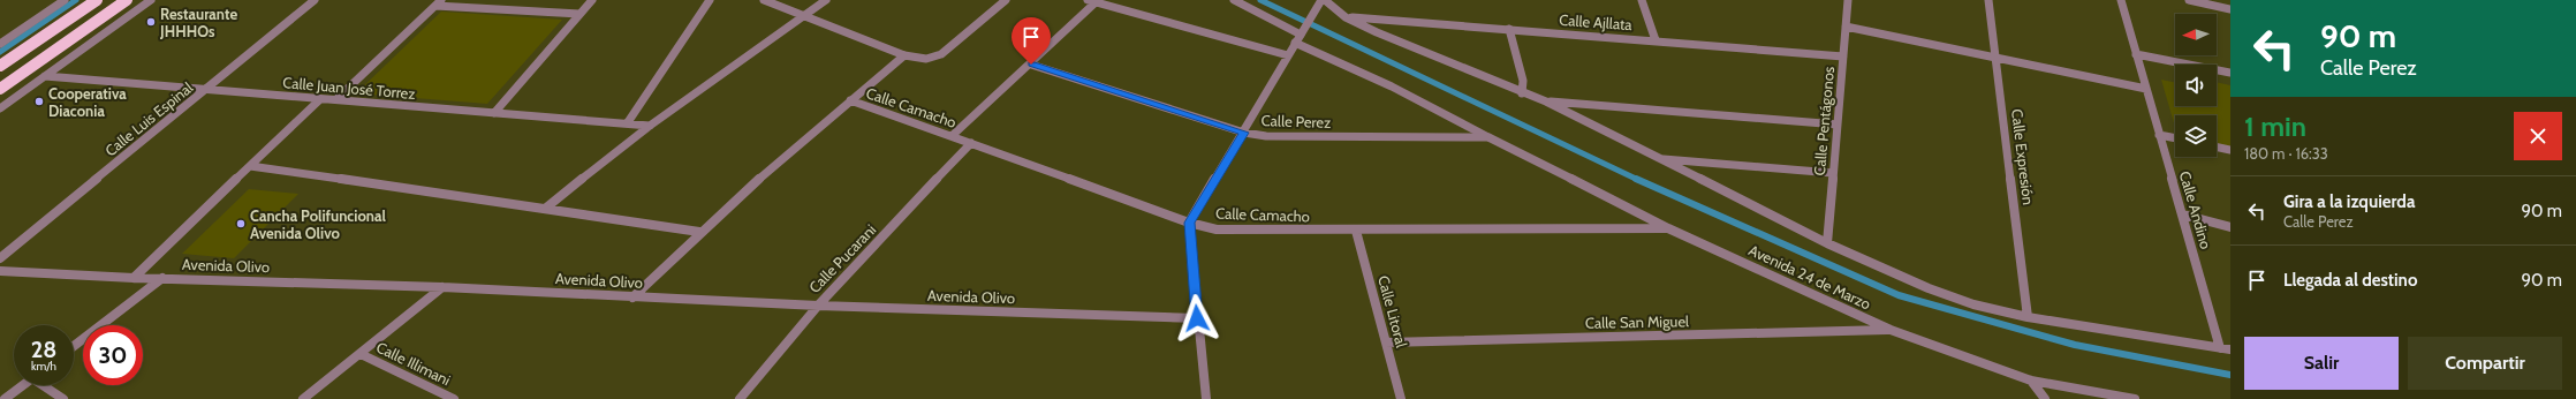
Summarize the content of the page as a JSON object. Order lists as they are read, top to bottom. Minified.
{"streets":{"street":["Calle Ajllata","Calle Juan José Torrez","Calle Camacho","Calle Luis Espinal","Calle Perez","Calle Pentágonos","Calle Expresión","Calle Andino","Calle Pucarani","Avenida Olivo","Avenida 24 de Marzo","Calle Litoral","Calle San Miguel","Calle Illimani"]},"crossings":[["Calle Ajllata","Calle Pentágonos"],["Calle Juan José Torrez","Calle Luis Espinal"],["Calle Camacho","Calle Pucarani"],["Calle Camacho","Avenida 24 de Marzo"],["Calle Camacho","Calle Litoral"],["Calle Perez","Avenida 24 de Marzo"],["Calle Pucarani","Avenida Olivo"],["Avenida 24 de Marzo","Calle San Miguel"],["Calle Litoral","Calle San Miguel"]],"places":["Restaurante JHHHOs","Cooperativa Diaconia","Cancha Polifuncional Avenida Olivo"],"north":"left","page":{"turn":["90 m","Calle Perez"],"heading":["1 min","180 m · 16:33"],"list":[{"name":"Gira a la izquierda","note":"Calle Perez","value":"90 m"},{"name":"Llegada al destino","value":"90 m"}],"speed":"28 km/h","limit":"30","buttons":["Salir","Compartir"]}}
